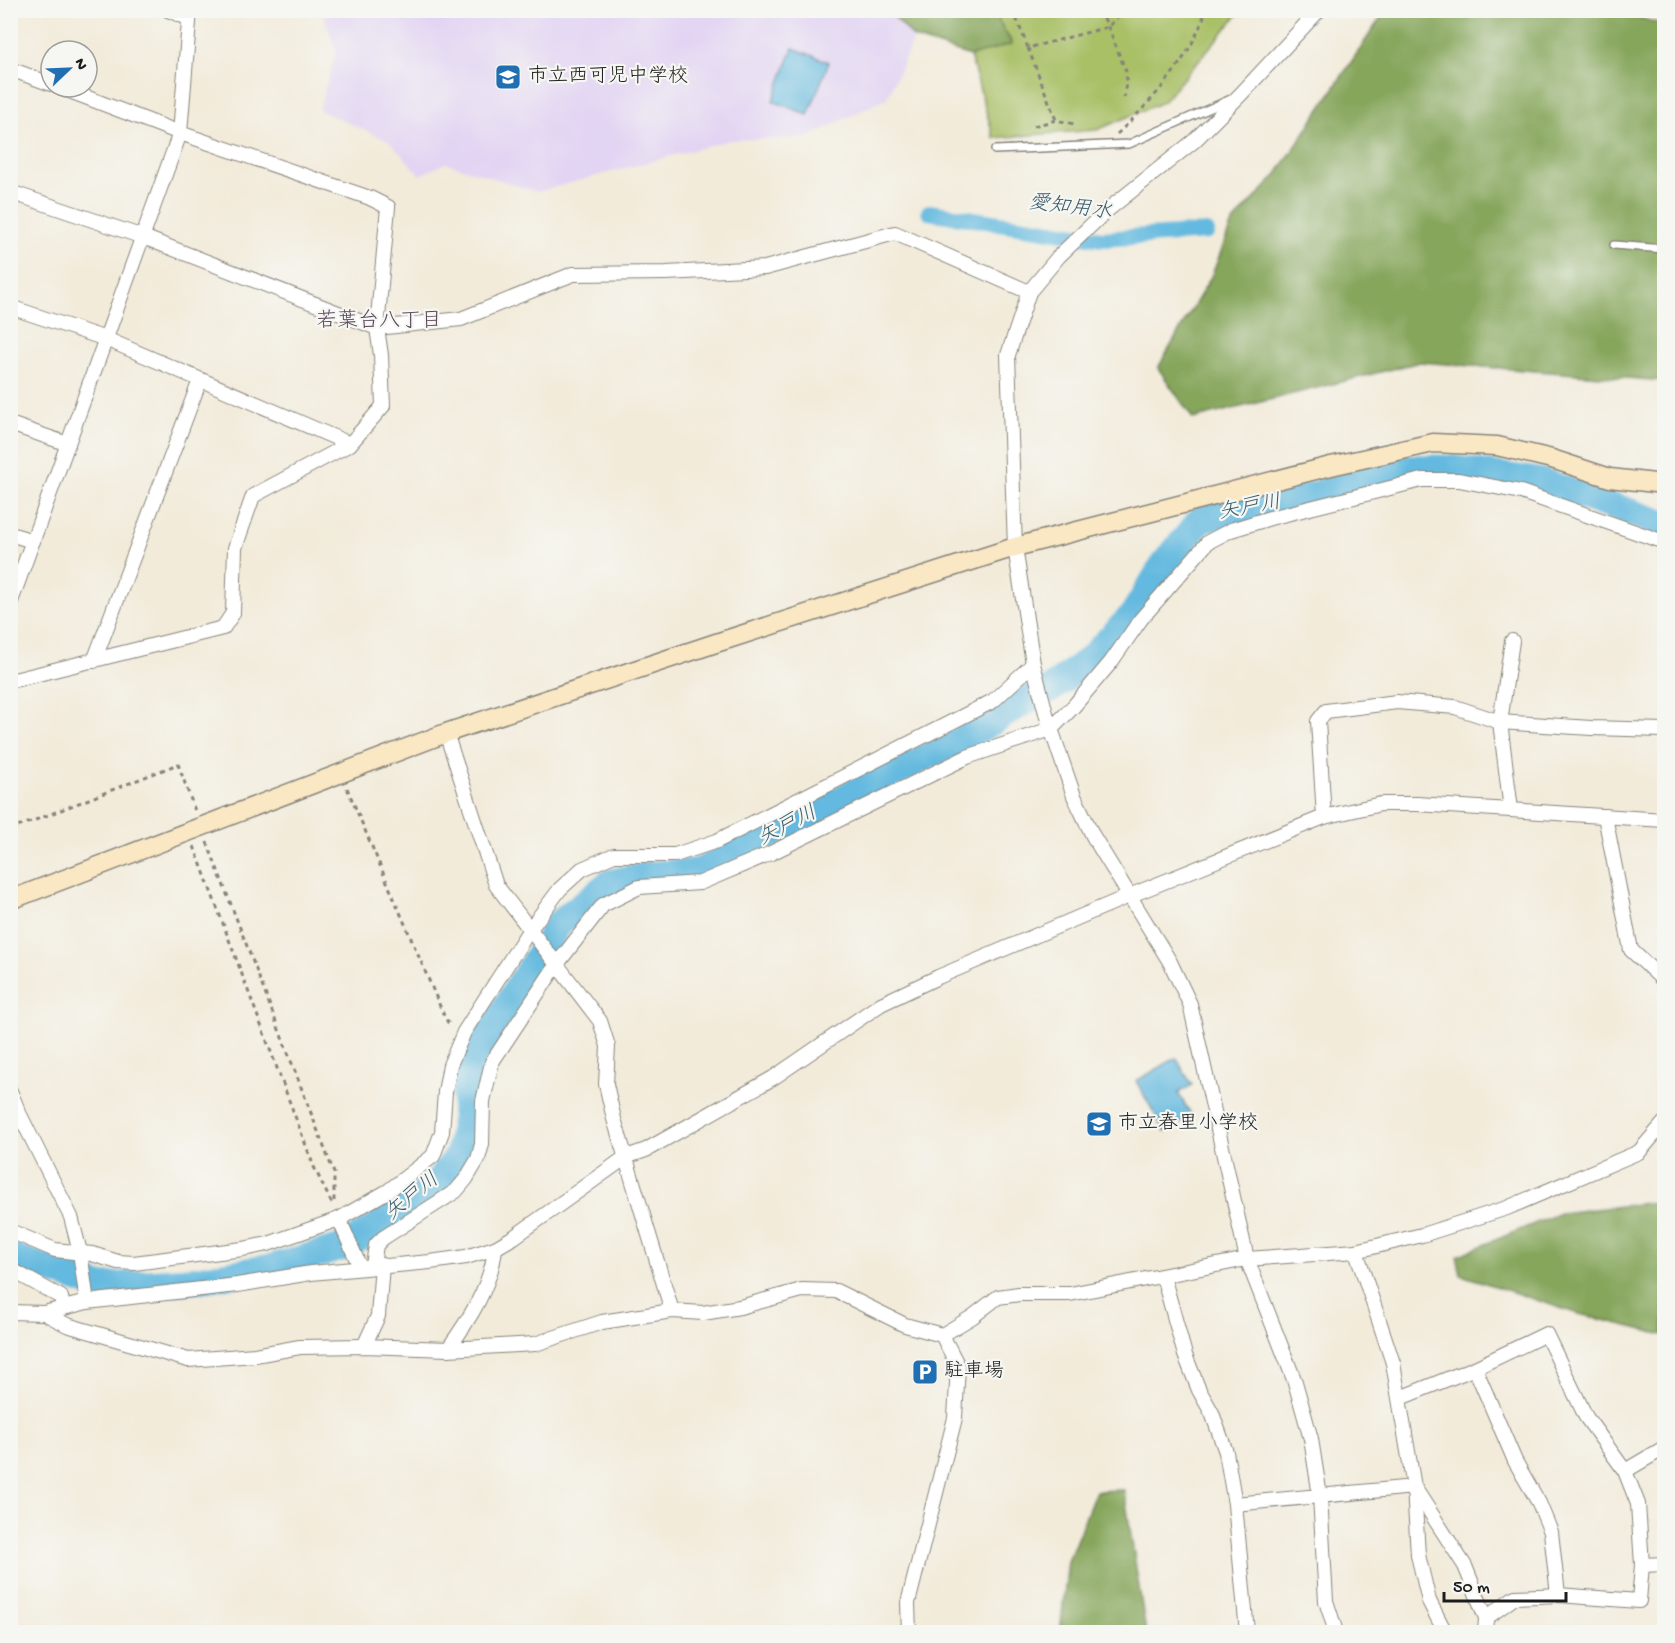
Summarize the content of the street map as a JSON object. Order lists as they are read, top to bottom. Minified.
{"districts":["若葉台八丁目"],"water":["愛知用水","矢戸川"],"places":{"school or university":["市立西可児中学校","市立春里小学校"],"parking":["駐車場"]},"scale_bar":"50 m","north":"top right"}
